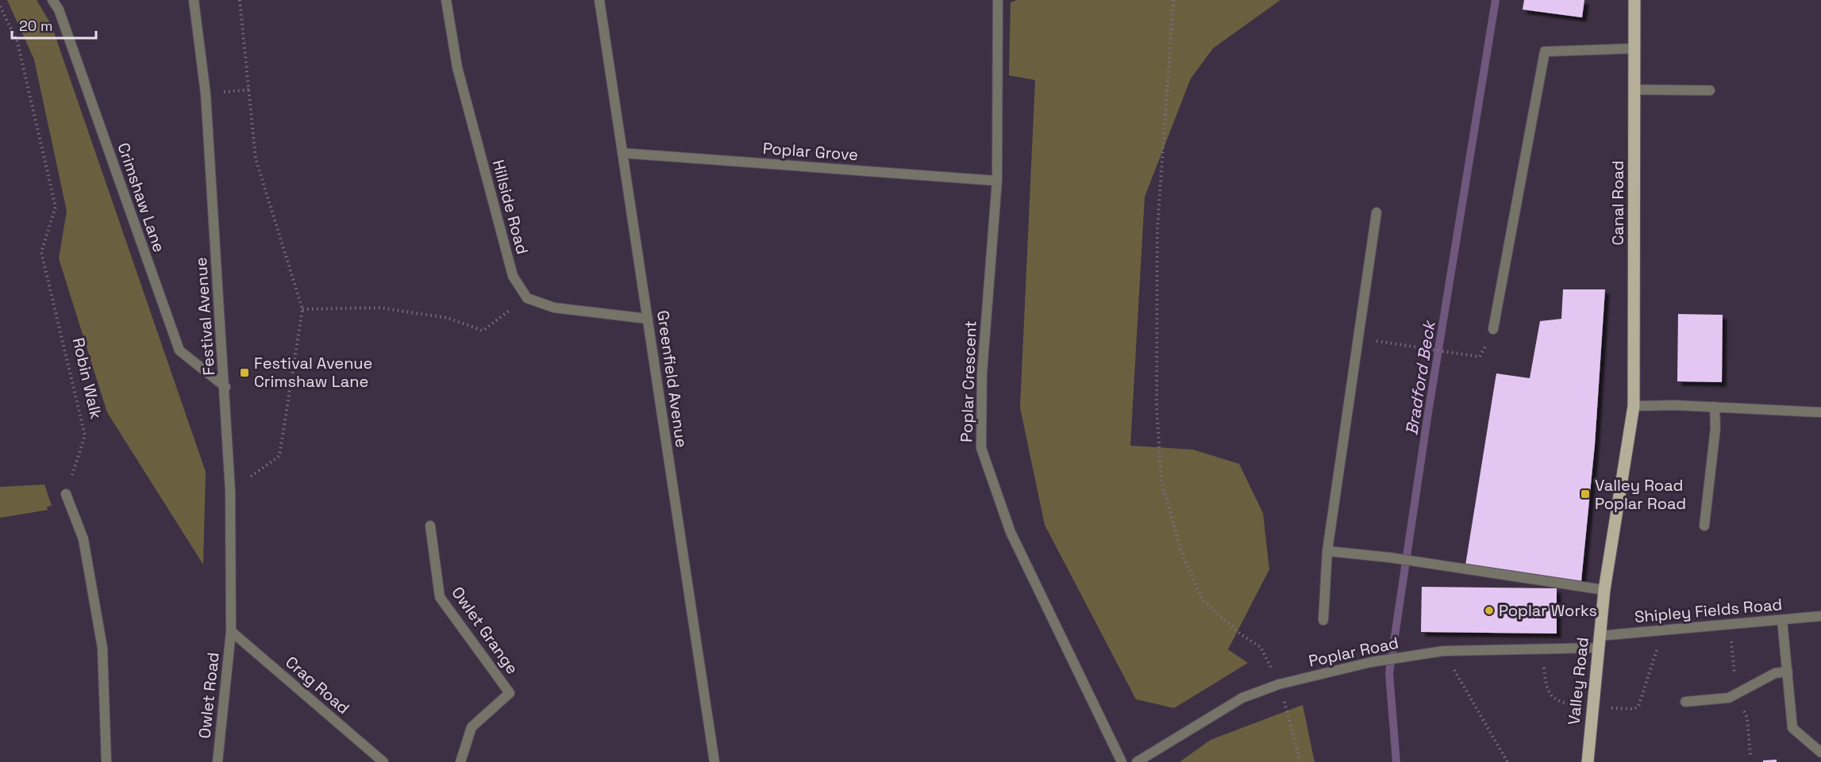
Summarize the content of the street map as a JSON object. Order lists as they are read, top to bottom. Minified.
{"streets":{"main road":["Canal Road","Valley Road"],"street":["Poplar Grove","Crimshaw Lane","Hillside Road","Festival Avenue","Greenfield Avenue","Poplar Crescent","Shipley Fields Road","Owlet Grange","Poplar Road","Crag Road","Owlet Road"],"path":["Robin Walk"]},"crossings":[["Poplar Grove","Greenfield Avenue"],["Poplar Grove","Poplar Crescent"],["Crimshaw Lane","Festival Avenue"],["Canal Road","Valley Road"],["Festival Avenue","Crag Road"],["Festival Avenue","Owlet Road"],["Shipley Fields Road","Poplar Road"],["Shipley Fields Road","Valley Road"],["Poplar Road","Valley Road"],["Crag Road","Owlet Road"]],"water":["Bradford Beck"],"places":{"transit":["Festival Avenue Crimshaw Lane","Valley Road Poplar Road"],"other":["Poplar Works"]},"scale_bar":"20 m"}
